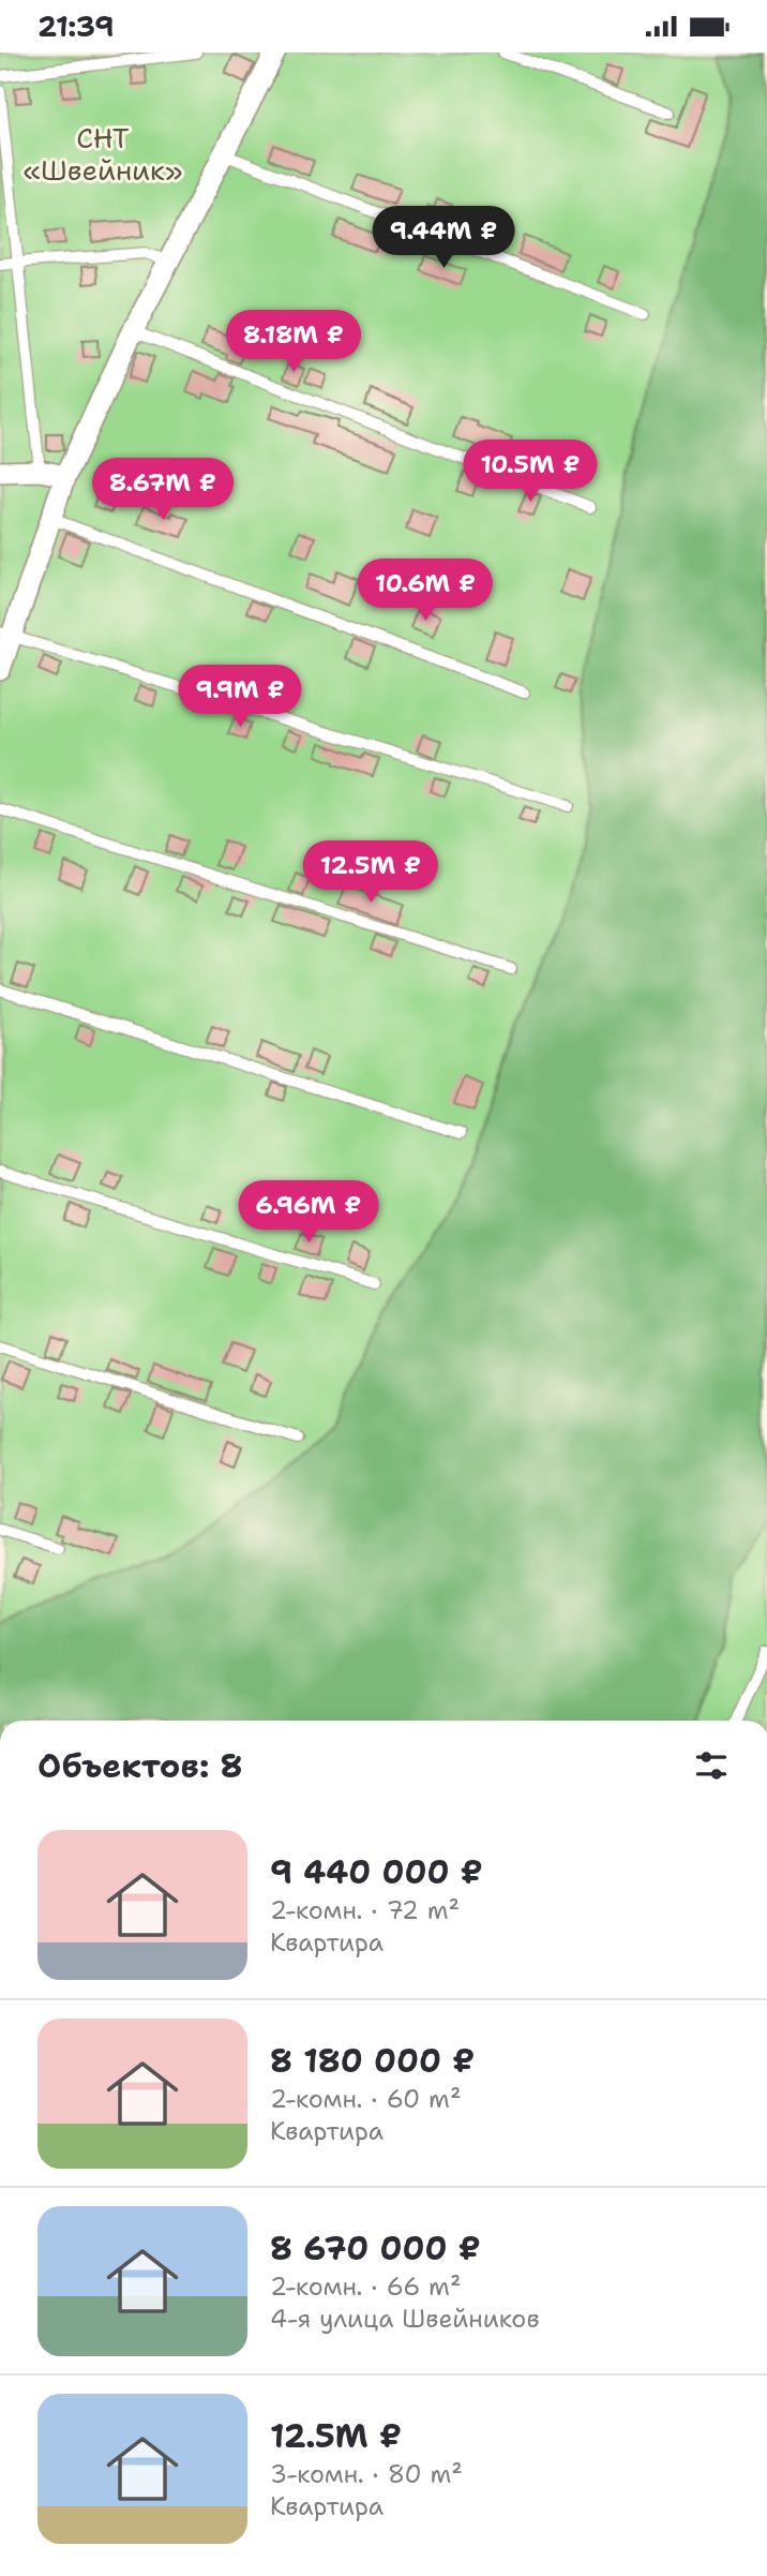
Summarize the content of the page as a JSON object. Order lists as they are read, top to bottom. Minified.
{"parks":["СНТ «Швейник»"],"page":{"status":"21:39","price":["9.44M ₽","8.18M ₽","10.5M ₽","8.67M ₽","10.6M ₽","9.9M ₽","12.5M ₽","6.96M ₽"],"heading":"Объектов: 8","list":[{"name":"9 440 000 ₽","note":"2-комн. · 72 m² · Квартира"},{"name":"8 180 000 ₽","note":"2-комн. · 60 m² · Квартира"},{"name":"8 670 000 ₽","note":"2-комн. · 66 m² · 4-я улица Швейников"},{"name":"12.5M ₽","note":"3-комн. · 80 m² · Квартира"}]}}
